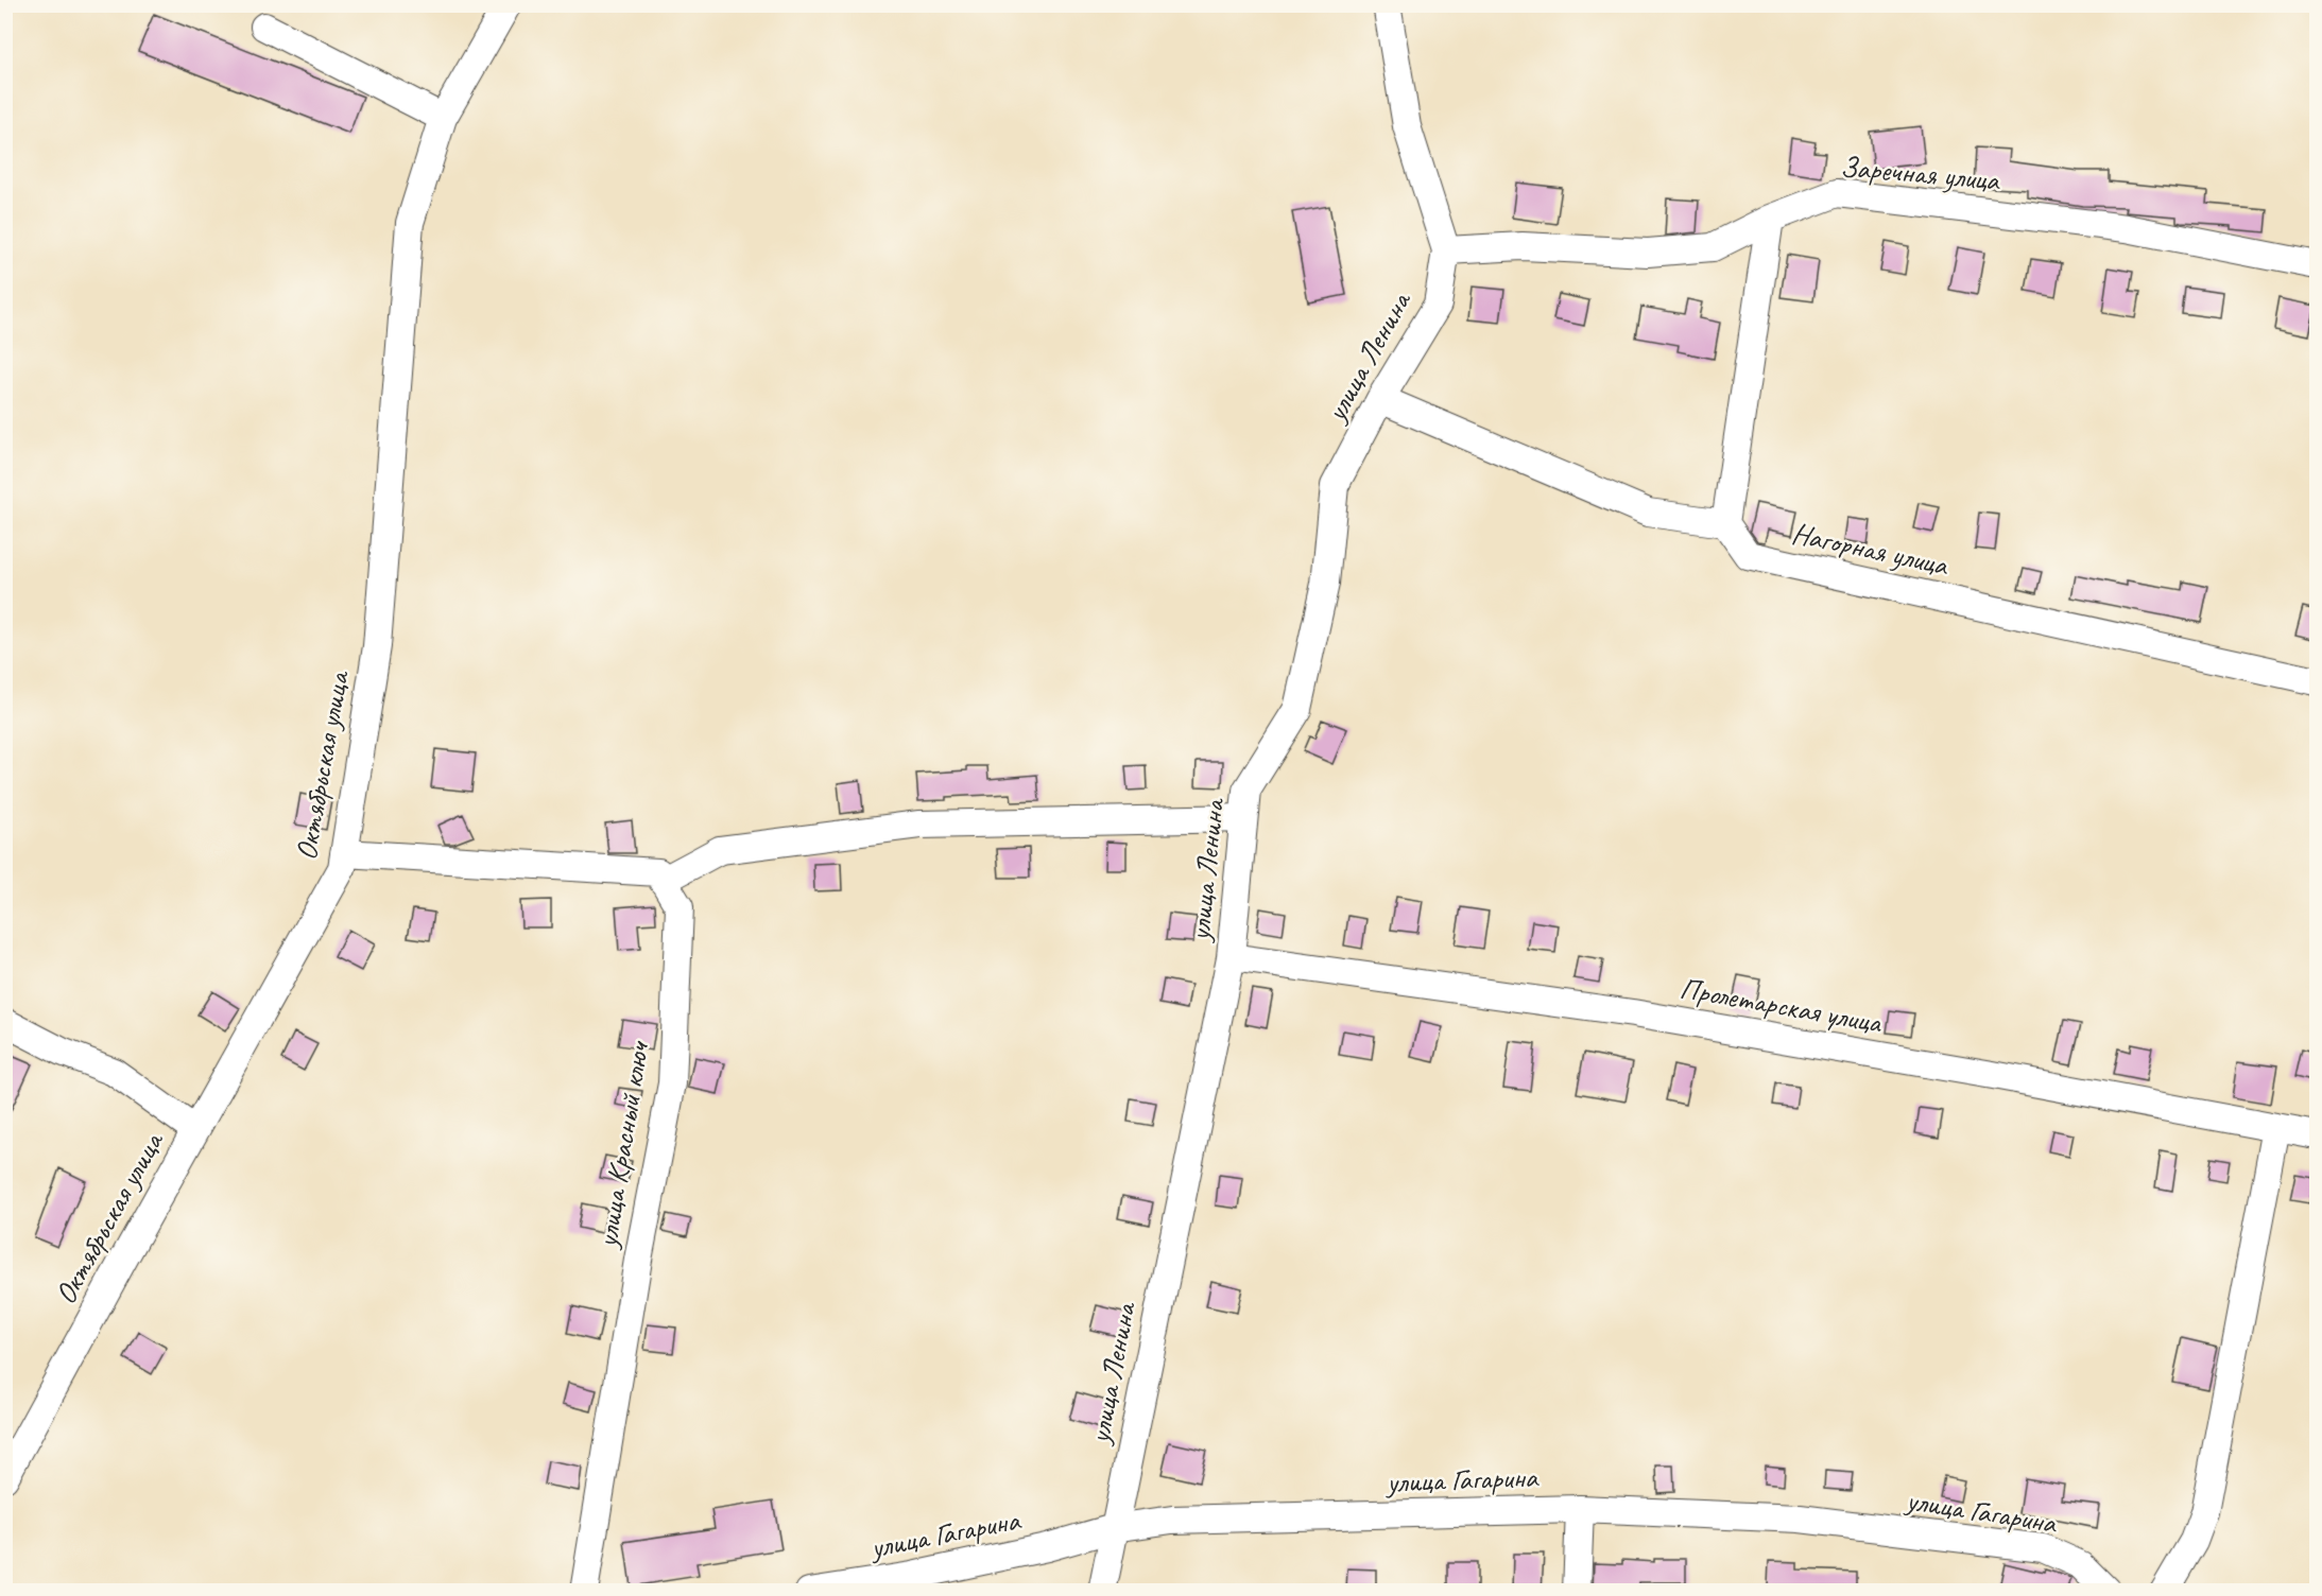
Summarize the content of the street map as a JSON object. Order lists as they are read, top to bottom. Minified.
{"streets":{"street":["Заречная улица","улица Ленина","Нагорная улица","Октябрьская улица","Пролетарская улица","улица Красный ключ","улица Гагарина"]},"crossings":[["Заречная улица","улица Ленина"],["улица Ленина","Пролетарская улица"],["улица Ленина","улица Гагарина"]]}
